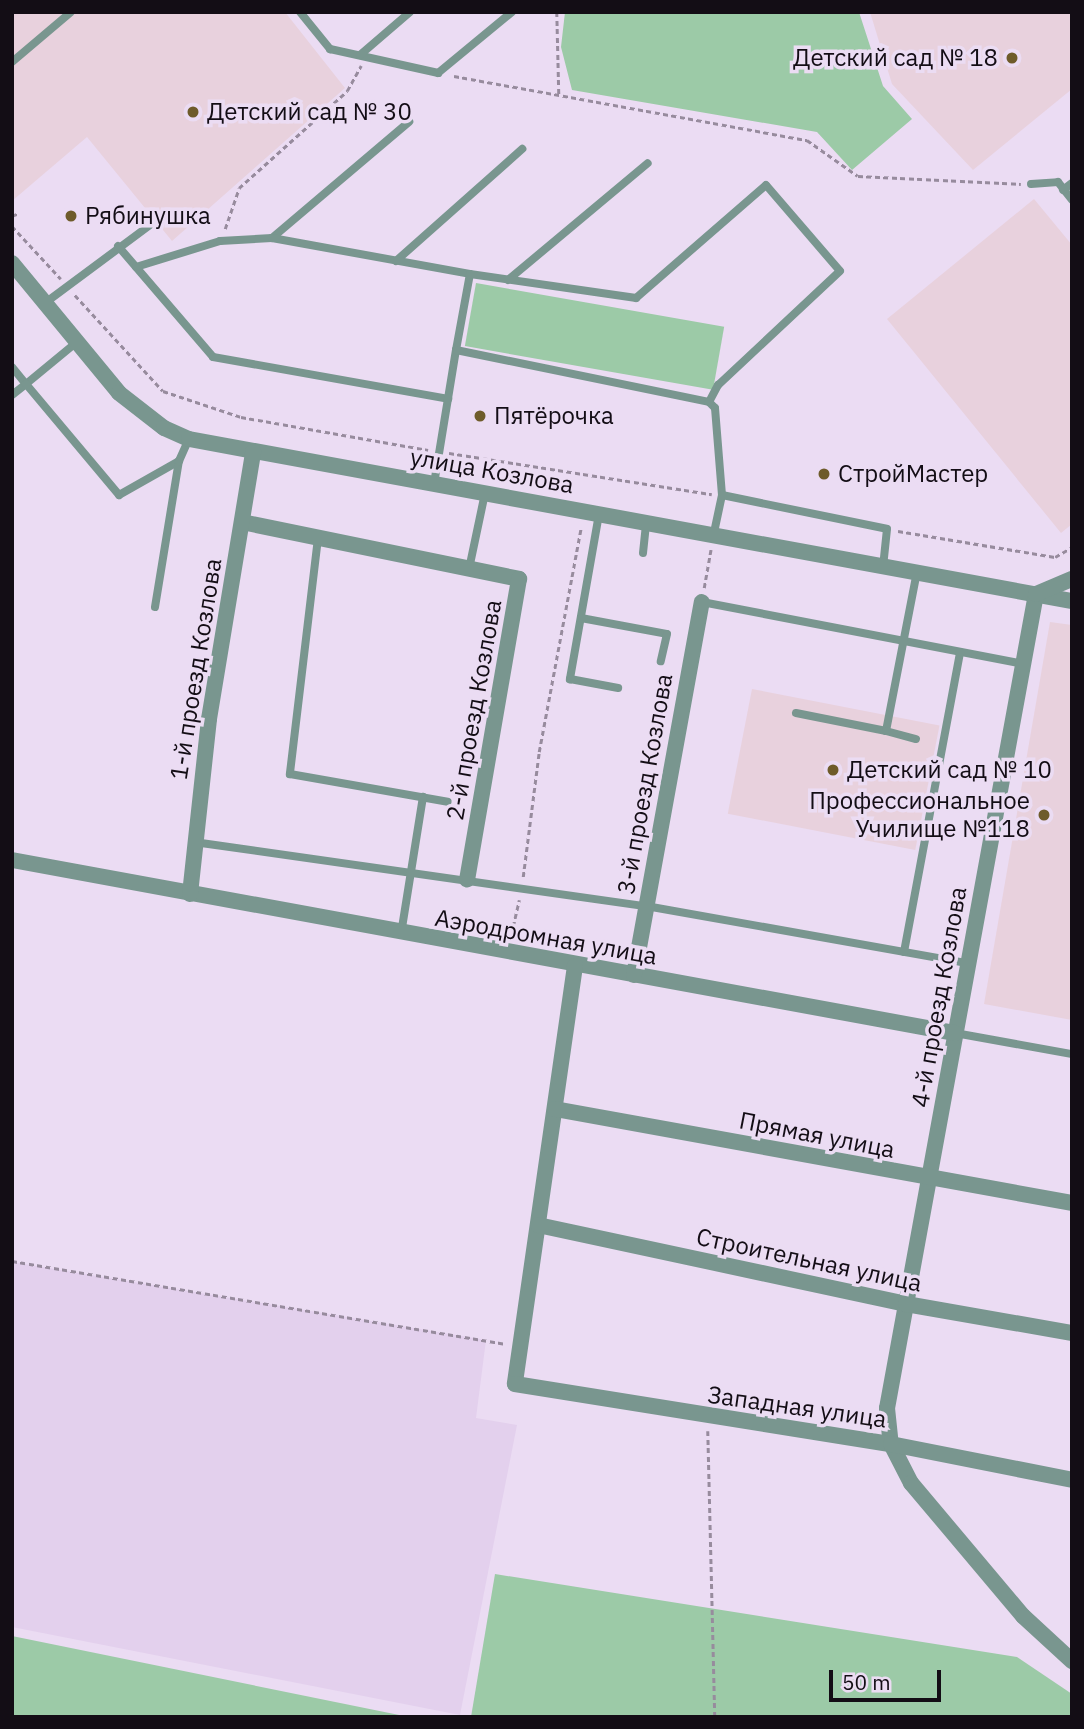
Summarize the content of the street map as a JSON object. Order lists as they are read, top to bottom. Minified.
{"streets":{"street":["улица Козлова","1-й проезд Козлова","2-й проезд Козлова","3-й проезд Козлова","Аэродромная улица","4-й проезд Козлова","Прямая улица","Строительная улица","Западная улица"]},"crossings":[["улица Козлова","1-й проезд Козлова"],["улица Козлова","4-й проезд Козлова"],["1-й проезд Козлова","2-й проезд Козлова"],["1-й проезд Козлова","Аэродромная улица"],["3-й проезд Козлова","Аэродромная улица"],["Аэродромная улица","4-й проезд Козлова"],["4-й проезд Козлова","Прямая улица"],["4-й проезд Козлова","Строительная улица"],["4-й проезд Козлова","Западная улица"]],"places":["Детский сад № 18","Детский сад № 30","Рябинушка","Пятёрочка","СтройМастер","Детский сад № 10","Профессиональное Училище №118"],"scale_bar":"50 m"}
